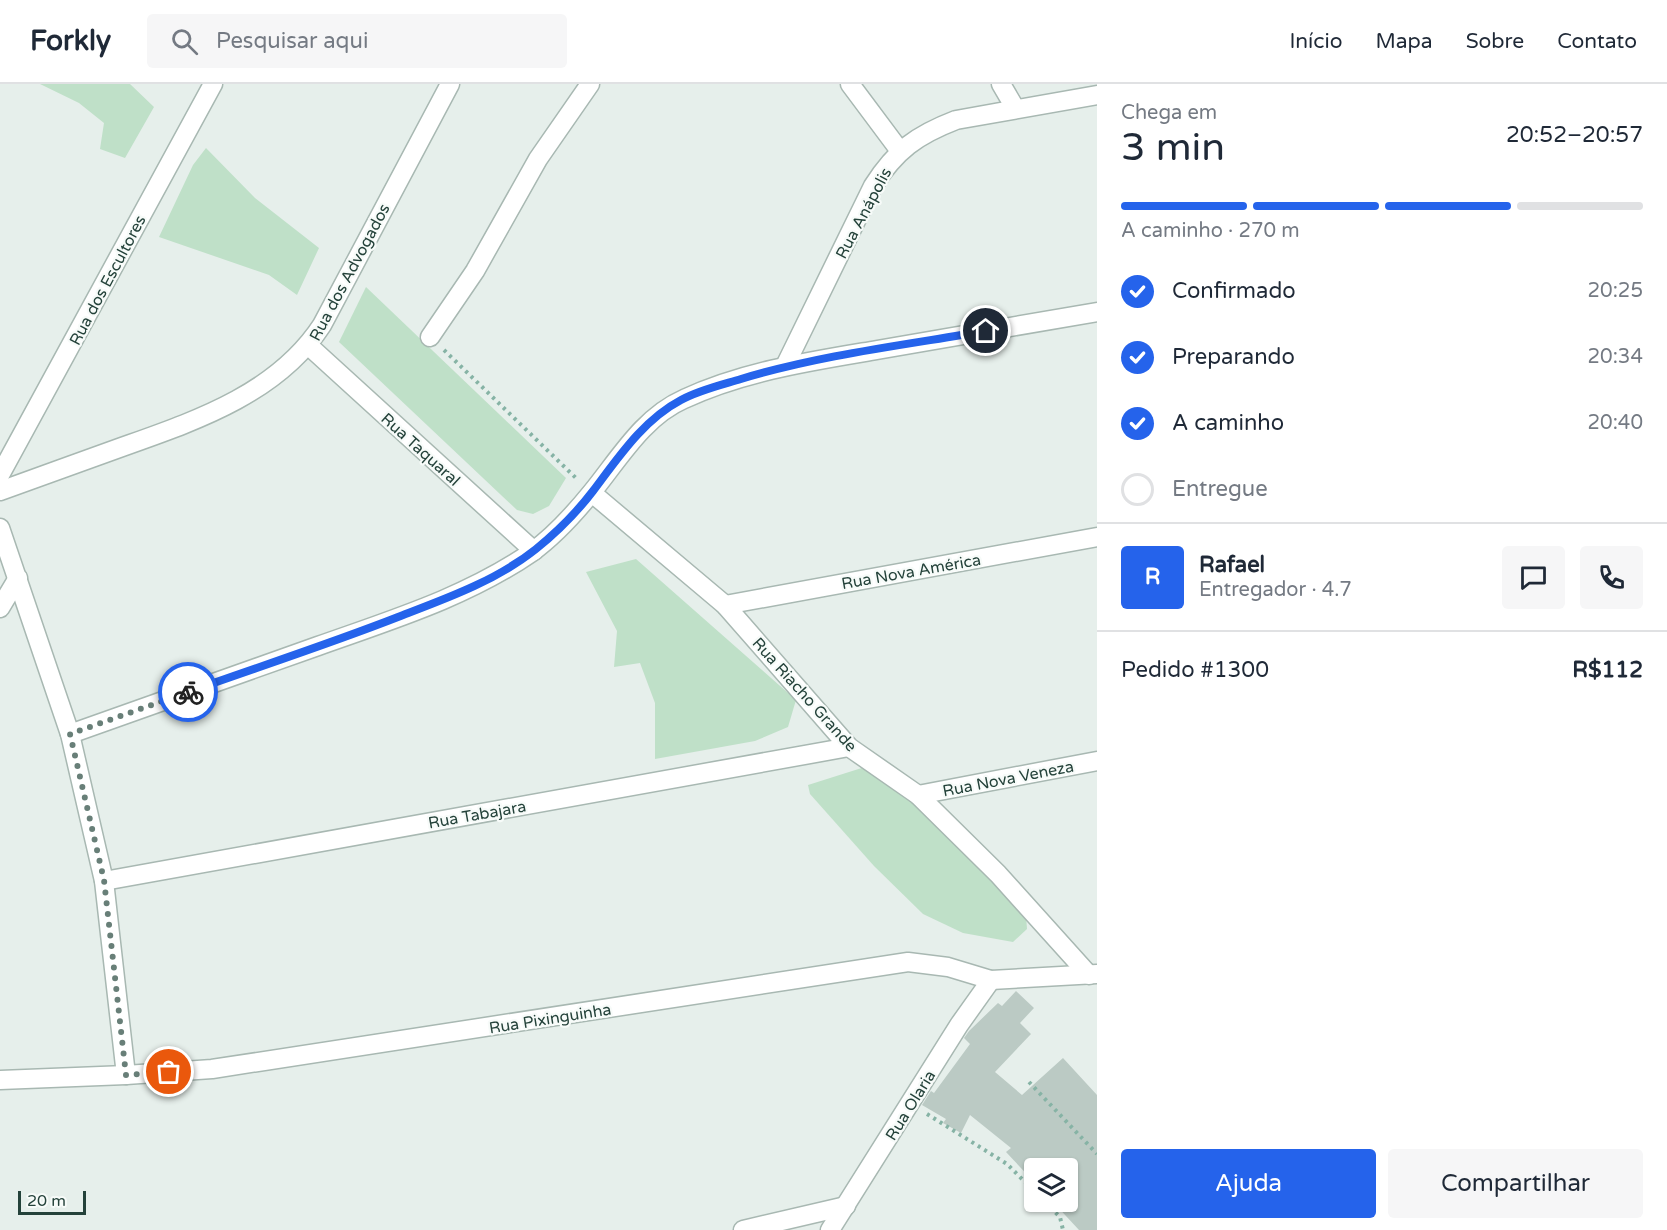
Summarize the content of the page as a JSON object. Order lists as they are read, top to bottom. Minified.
{"streets":{"street":["Rua Anápolis","Rua dos Advogados","Rua dos Escultores","Rua Taquaral","Rua Nova América","Rua Riacho Grande","Rua Nova Veneza","Rua Tabajara","Rua Pixinguinha","Rua Olaria"]},"crossings":[["Rua dos Advogados","Rua Taquaral"],["Rua Nova América","Rua Riacho Grande"],["Rua Riacho Grande","Rua Nova Veneza"],["Rua Riacho Grande","Rua Tabajara"],["Rua Riacho Grande","Rua Pixinguinha"],["Rua Pixinguinha","Rua Olaria"]],"scale_bar":"20 m","page":{"header":"Forkly","search":"Pesquisar aqui","nav":["Início","Mapa","Sobre","Contato"],"heading":["3 min","Chega em","20:52–20:57"],"panel":["Rafael","Entregador · 4.7","Pedido #1300","R$112"],"bar":"A caminho · 270 m","list":[["Confirmado","20:25"],["Preparando","20:34"],["A caminho","20:40"],"Entregue"],"round":"R","buttons":["Ajuda","Compartilhar"],"scale":"20 m"}}
